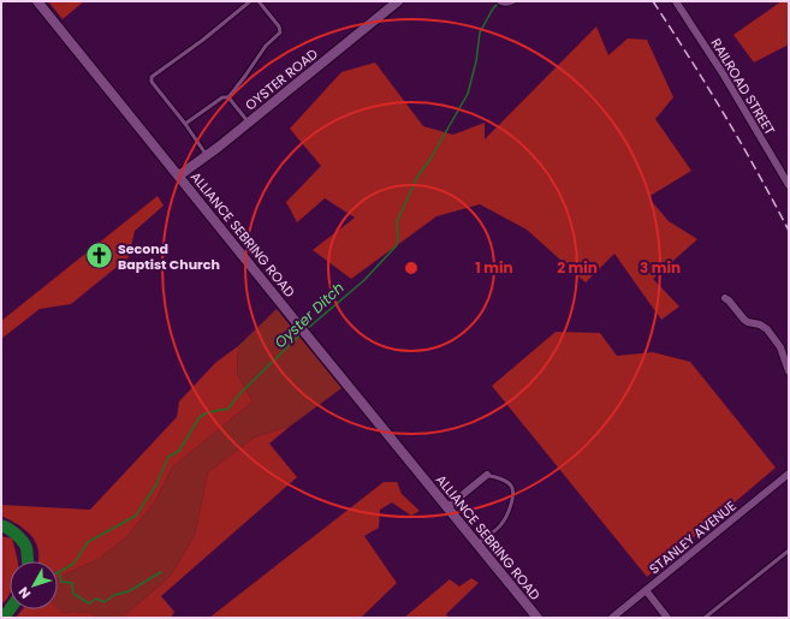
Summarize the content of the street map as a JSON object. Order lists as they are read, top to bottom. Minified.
{"streets":{"street":["OYSTER ROAD","RAILROAD STREET","ALLIANCE SEBRING ROAD","STANLEY AVENUE"]},"crossings":[["OYSTER ROAD","ALLIANCE SEBRING ROAD"]],"water":["Oyster Ditch"],"places":{"church":["Second Baptist Church"]},"north":"bottom left","rings":["1 min","2 min","3 min"]}
